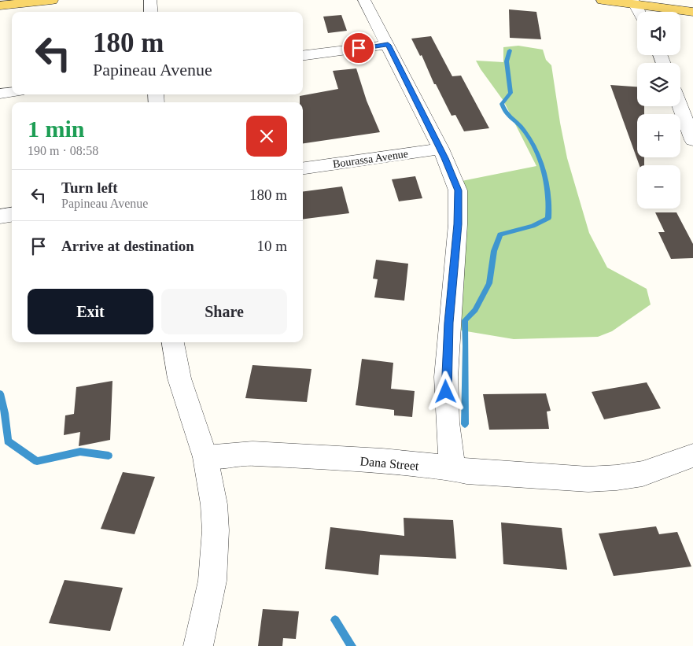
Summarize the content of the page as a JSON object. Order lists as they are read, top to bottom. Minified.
{"streets":{"street":["Bourassa Avenue","Dana Street"]},"page":{"map_buttons":["+","−"],"turn":["180 m","Papineau Avenue"],"heading":["1 min","190 m · 08:58"],"list":[{"name":"Turn left","note":"Papineau Avenue","value":"180 m"},{"name":"Arrive at destination","value":"10 m"}],"buttons":["Exit","Share"]}}
